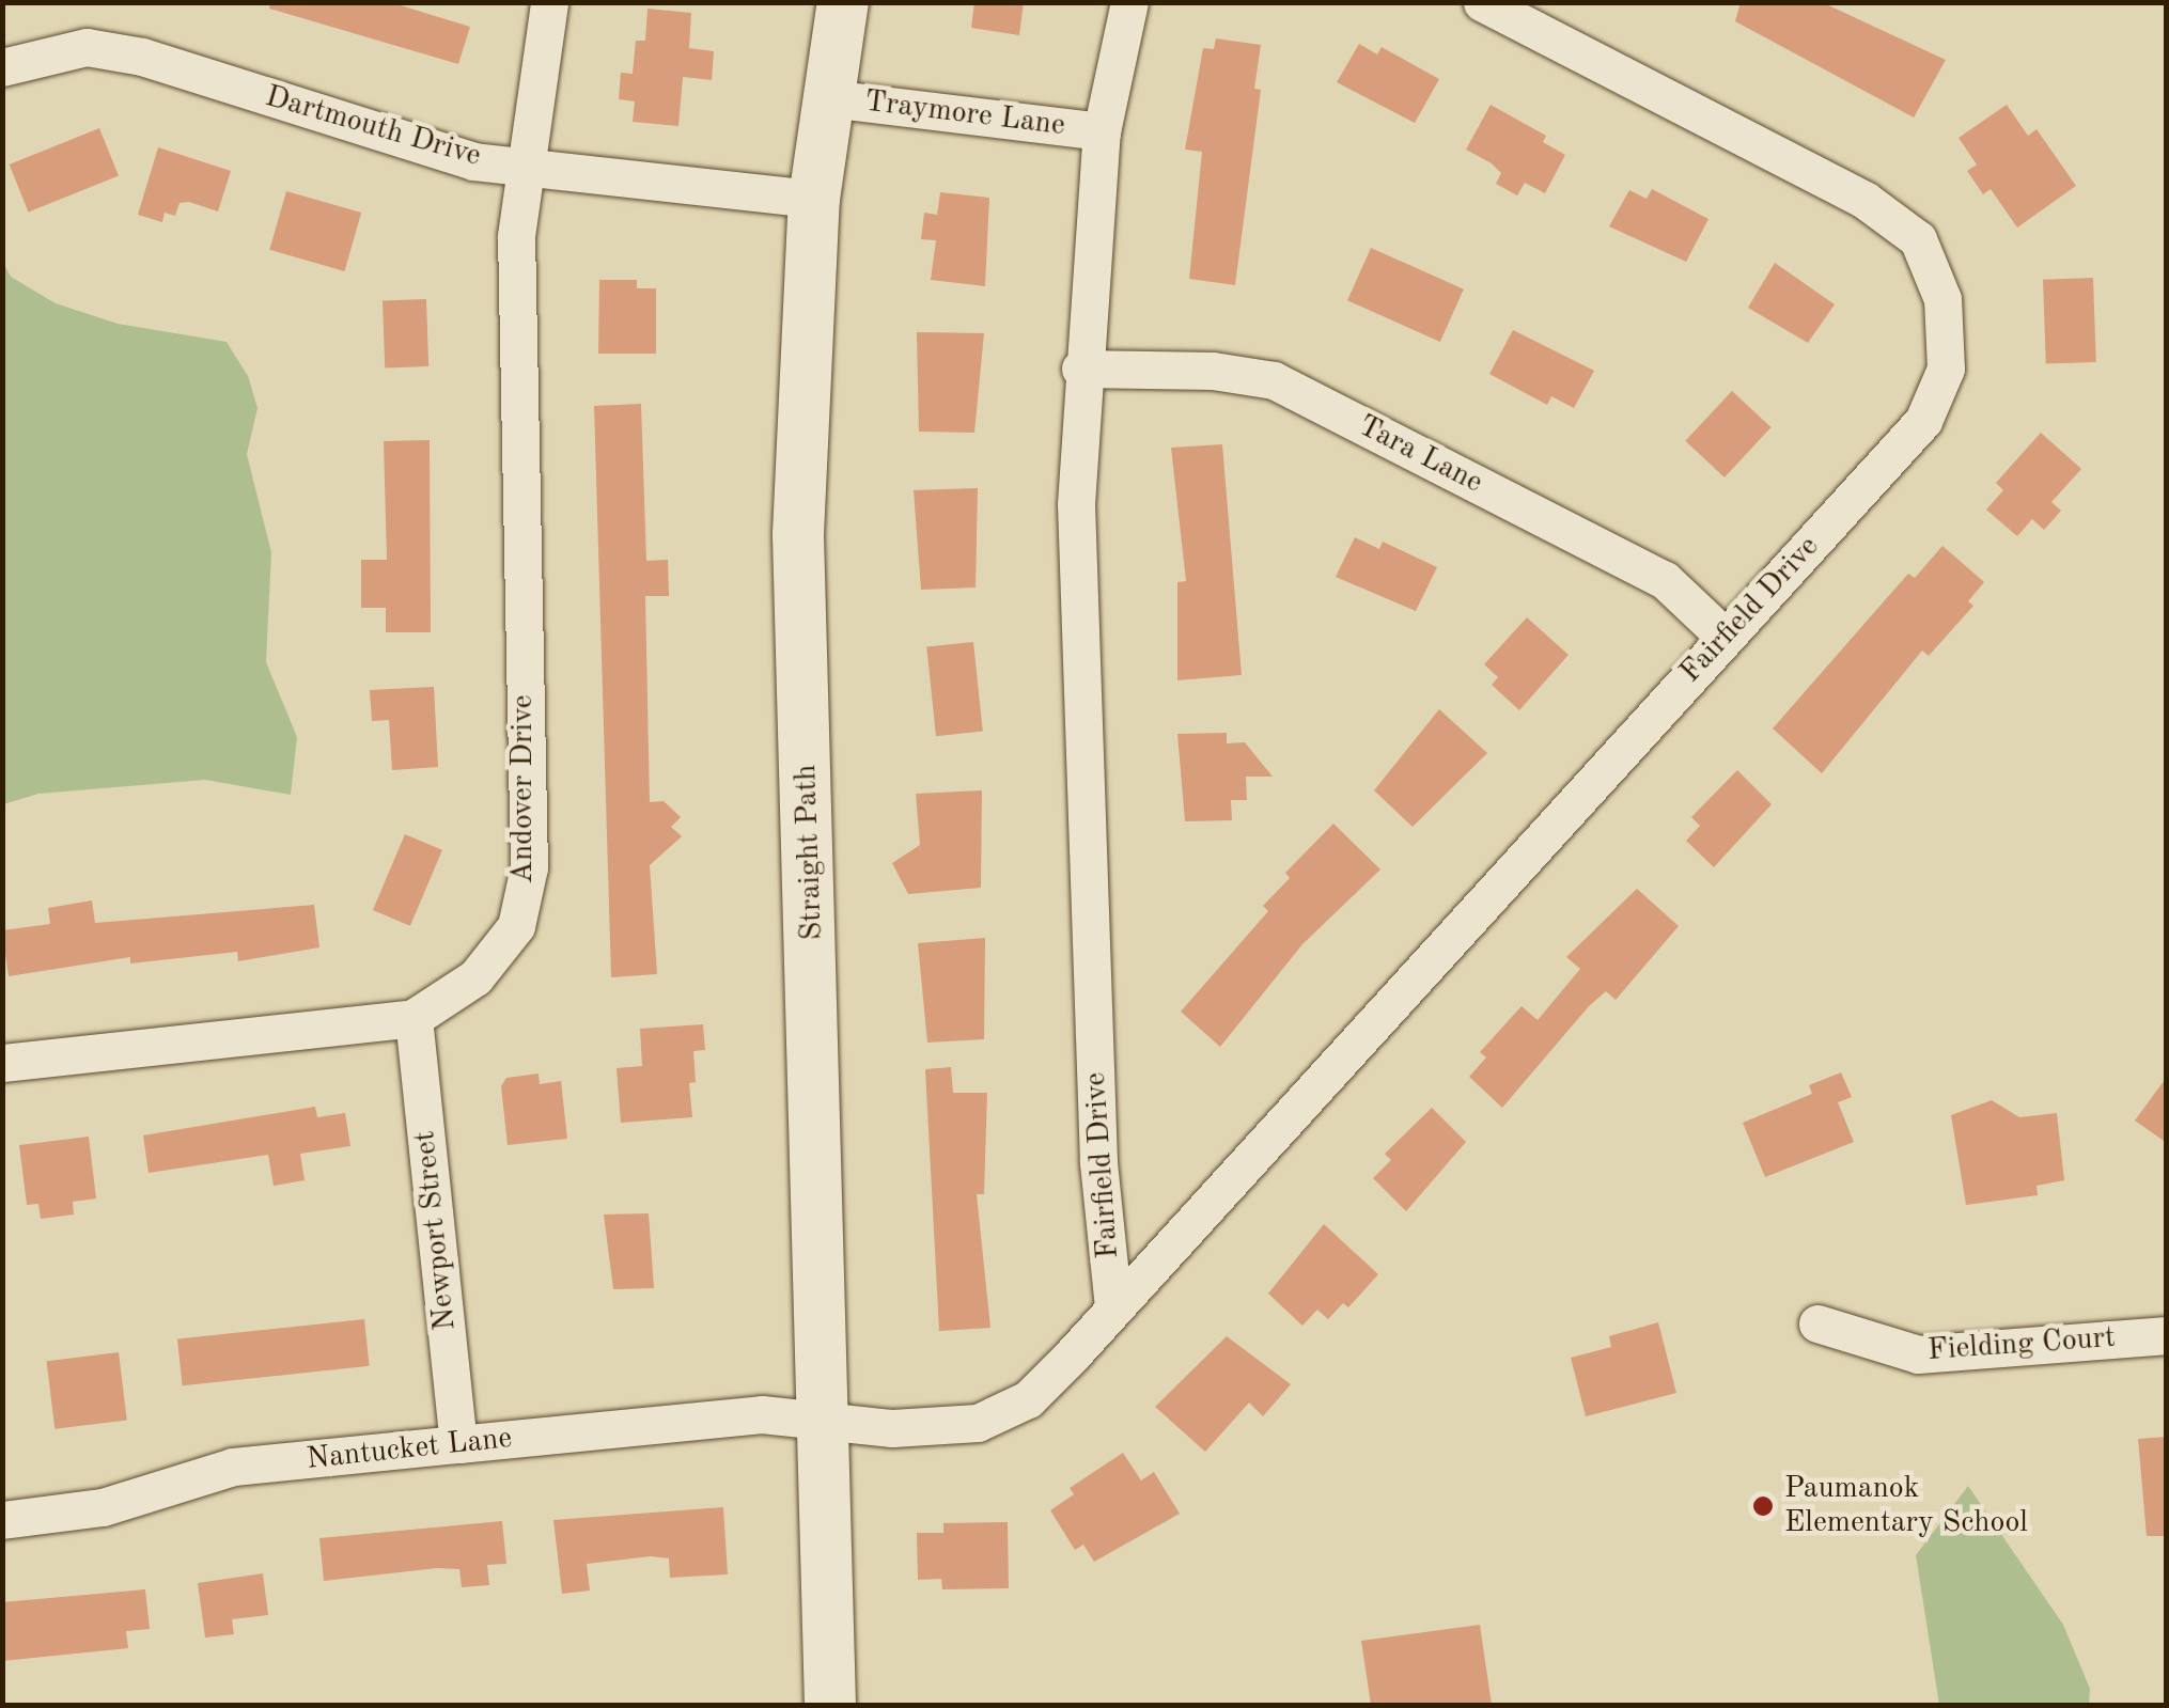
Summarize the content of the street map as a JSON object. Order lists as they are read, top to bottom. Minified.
{"streets":{"main road":["Straight Path"],"street":["Traymore Lane","Dartmouth Drive","Tara Lane","Fairfield Drive","Andover Drive","Newport Street","Fielding Court","Nantucket Lane"]},"crossings":[["Traymore Lane","Fairfield Drive"],["Traymore Lane","Straight Path"],["Dartmouth Drive","Andover Drive"],["Dartmouth Drive","Straight Path"],["Tara Lane","Fairfield Drive"],["Fairfield Drive","Straight Path"],["Fairfield Drive","Nantucket Lane"],["Andover Drive","Newport Street"],["Straight Path","Nantucket Lane"],["Newport Street","Nantucket Lane"]],"places":["Paumanok Elementary School"]}
